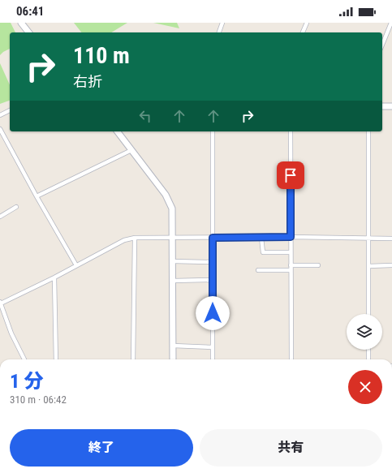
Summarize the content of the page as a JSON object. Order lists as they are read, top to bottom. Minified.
{"page":{"status":"06:41","turn":["110 m","右折"],"heading":["1 分","310 m · 06:42"],"buttons":["終了","共有"]}}
